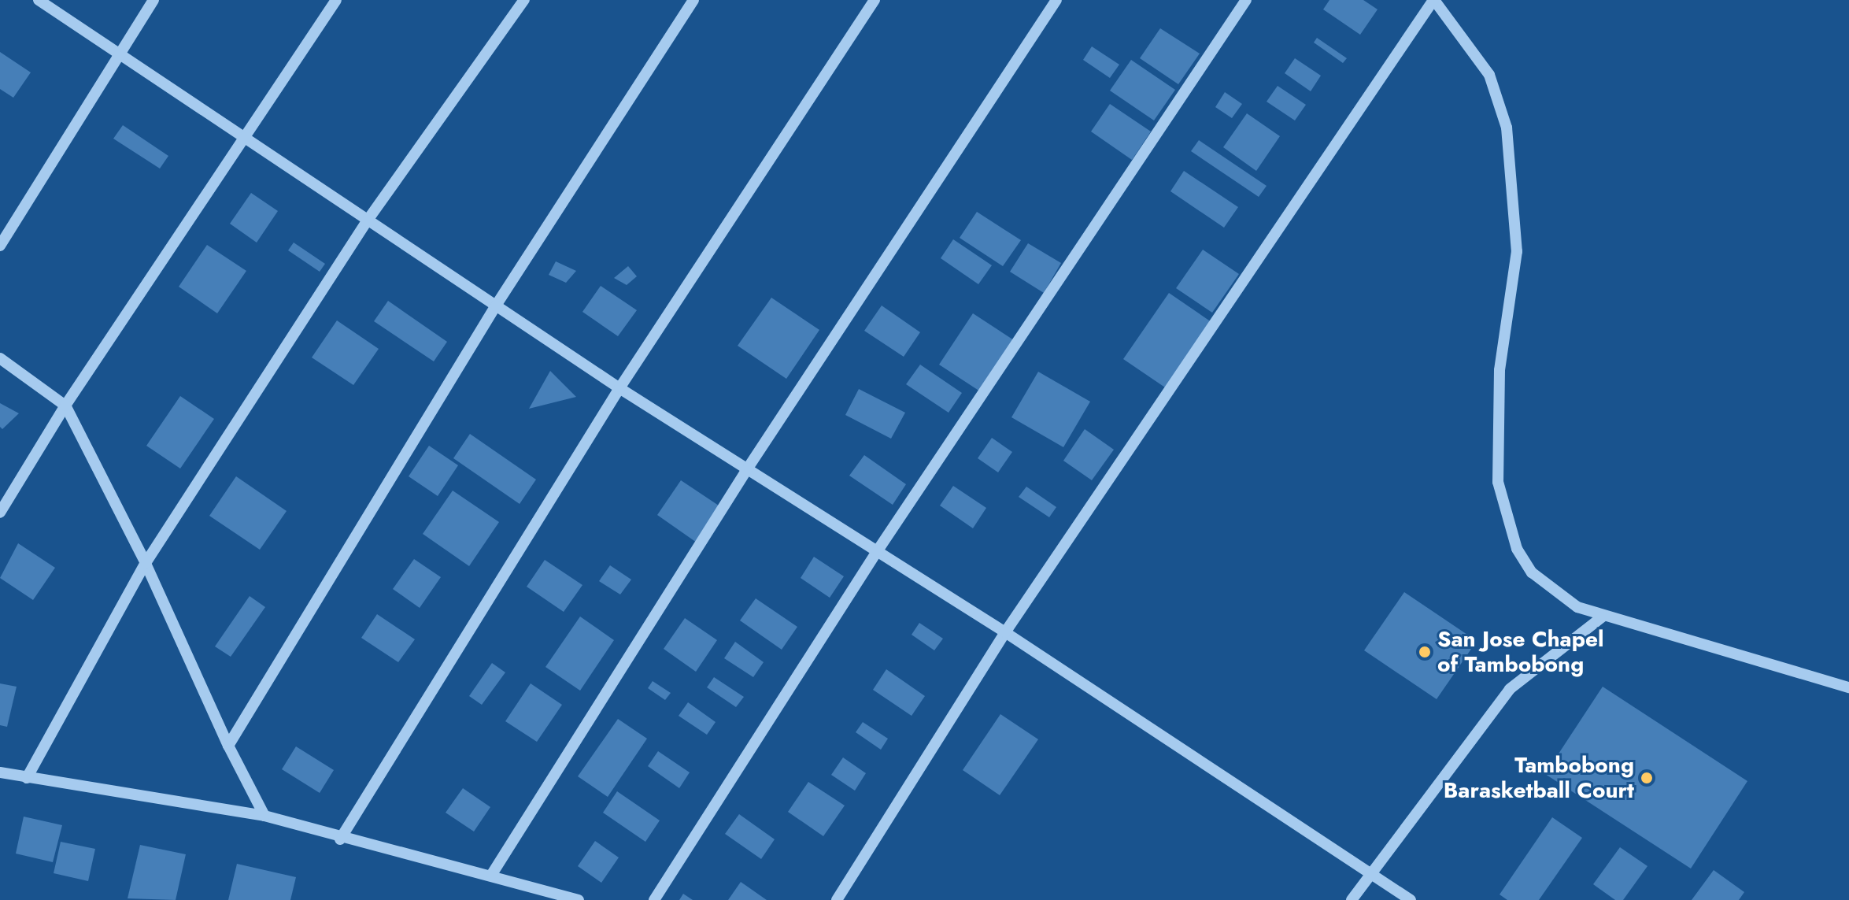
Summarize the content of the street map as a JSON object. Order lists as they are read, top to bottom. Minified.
{"places":["San Jose Chapel of Tambobong","Tambobong Barasketball Court"]}
